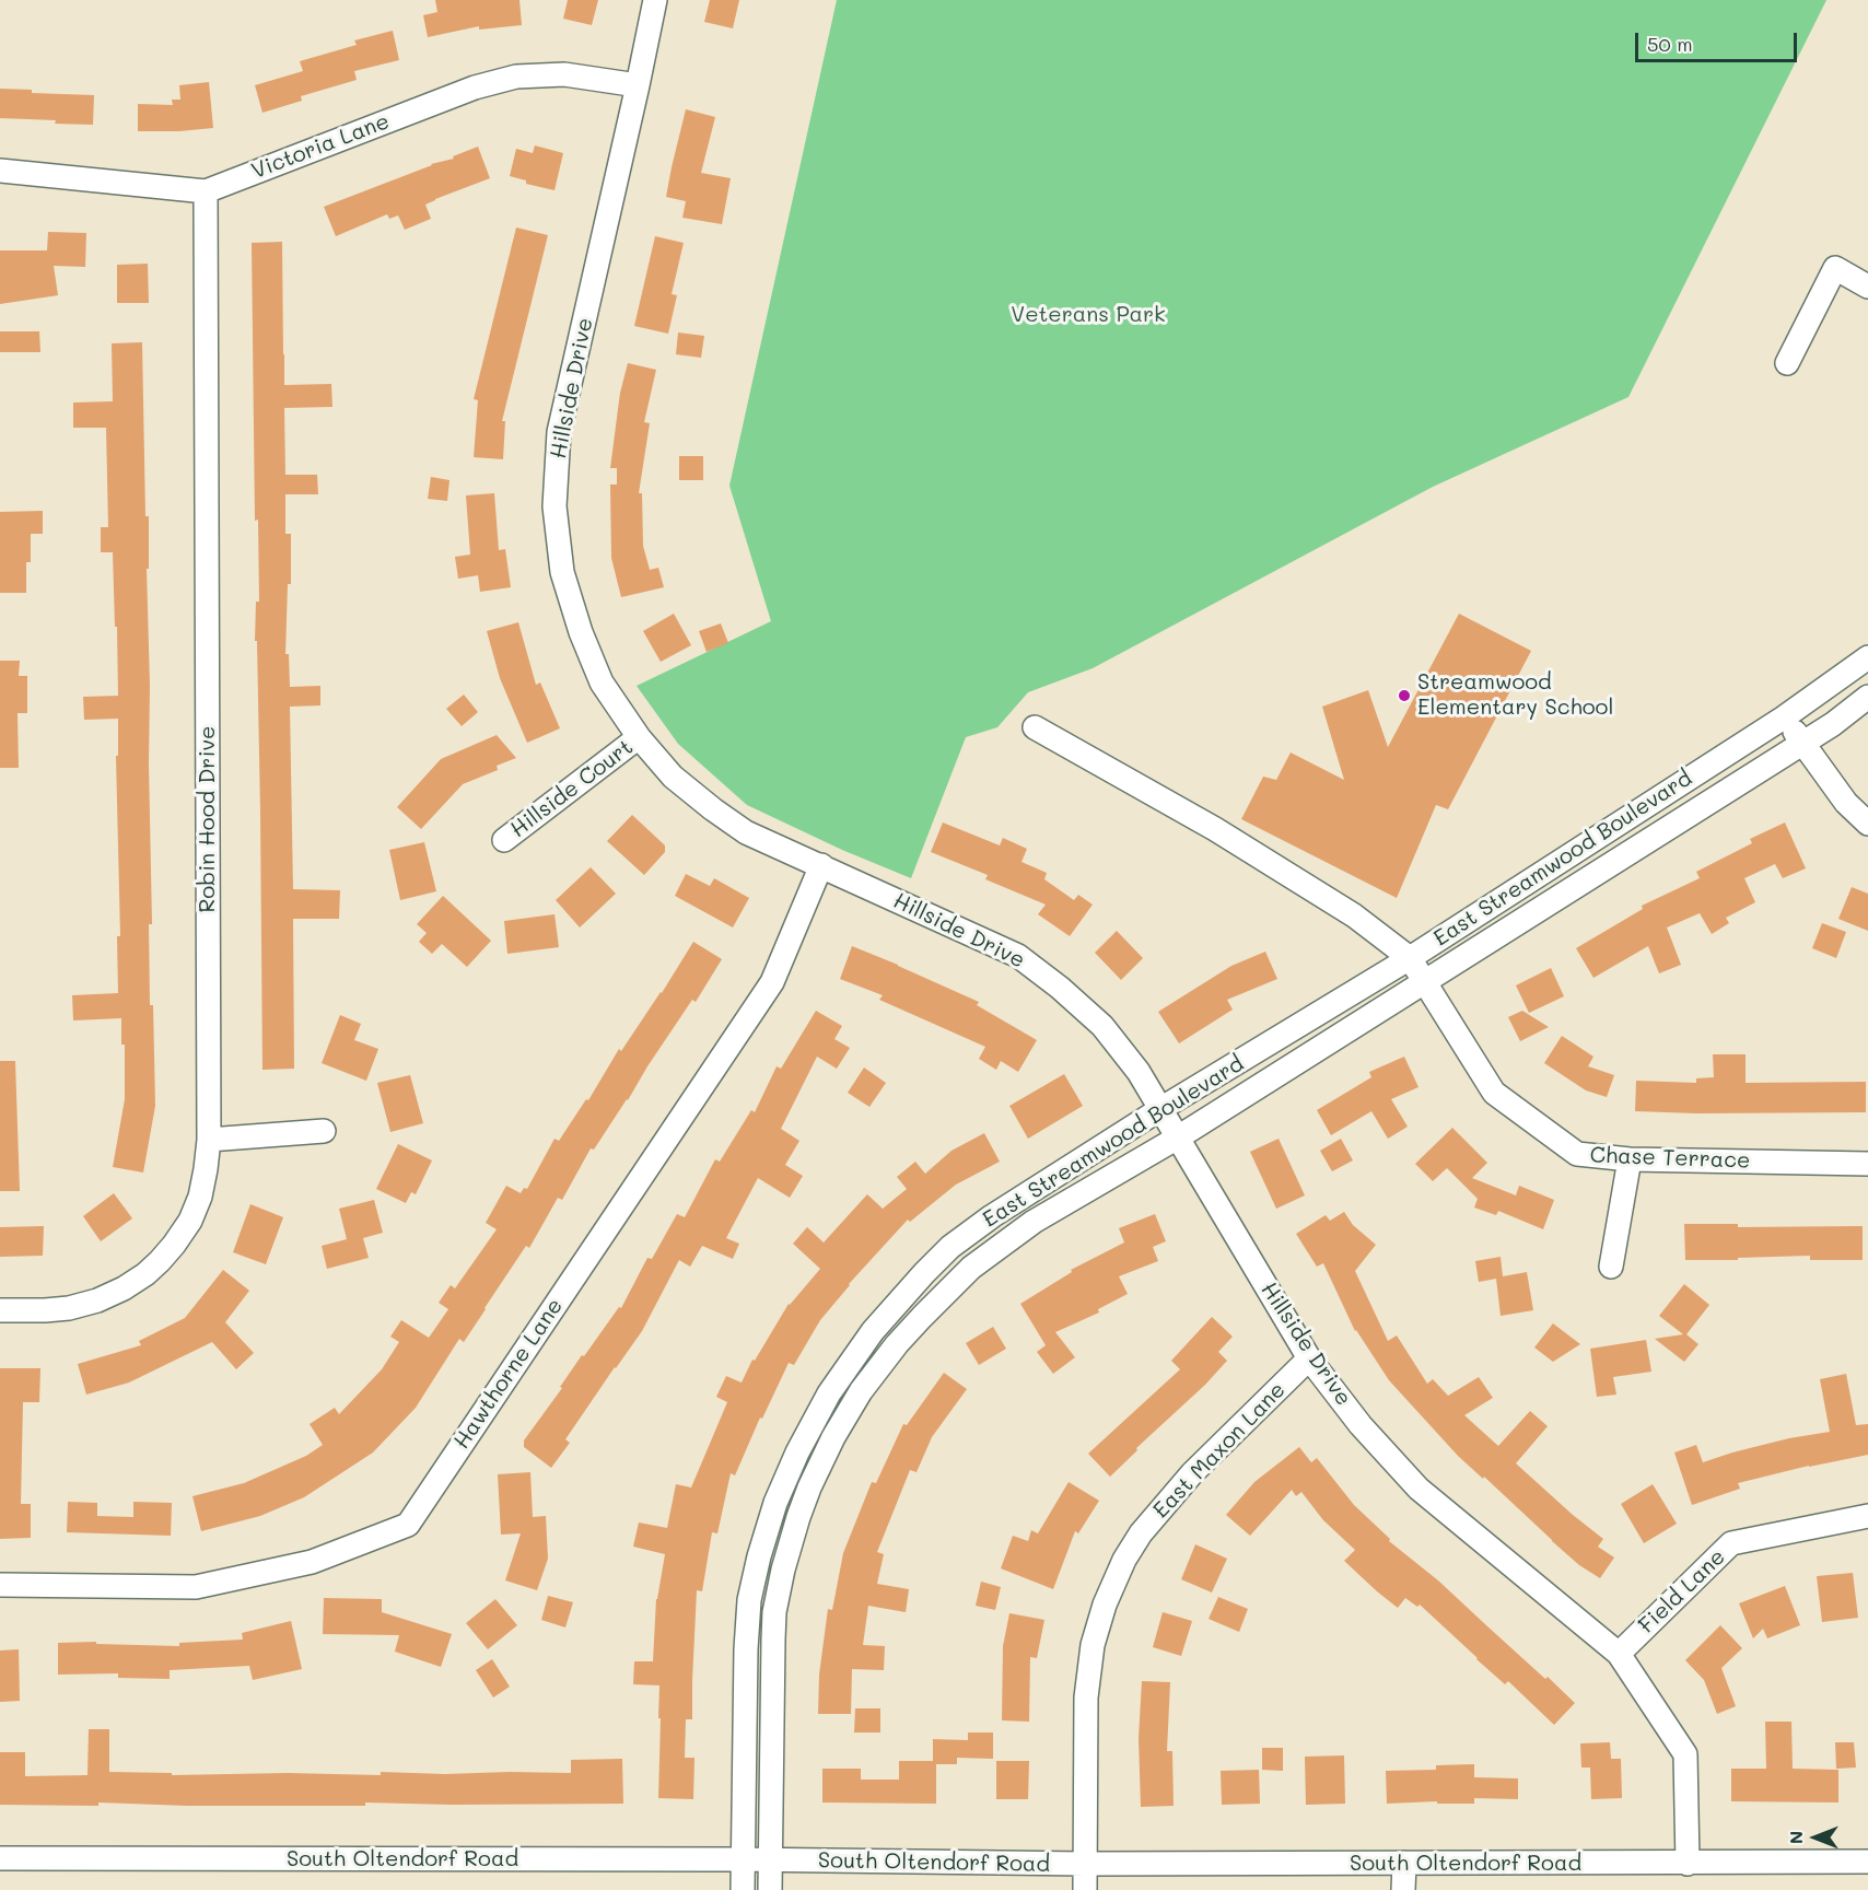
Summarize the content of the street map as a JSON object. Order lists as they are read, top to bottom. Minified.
{"streets":{"street":["Victoria Lane","Hillside Drive","Hillside Court","Robin Hood Drive","East Streamwood Boulevard","Chase Terrace","Hawthorne Lane","East Maxon Lane","Field Lane","South Oltendorf Road"]},"crossings":[["Victoria Lane","Hillside Drive"],["Victoria Lane","Robin Hood Drive"],["Hillside Drive","Hillside Court"],["Hillside Drive","East Streamwood Boulevard"],["Hillside Drive","Hawthorne Lane"],["Hillside Drive","East Maxon Lane"],["Hillside Drive","Field Lane"],["Hillside Drive","South Oltendorf Road"],["East Streamwood Boulevard","Chase Terrace"],["East Streamwood Boulevard","South Oltendorf Road"],["East Maxon Lane","South Oltendorf Road"]],"parks":["Veterans Park"],"places":["Streamwood Elementary School"],"scale_bar":"50 m","north":"left"}
